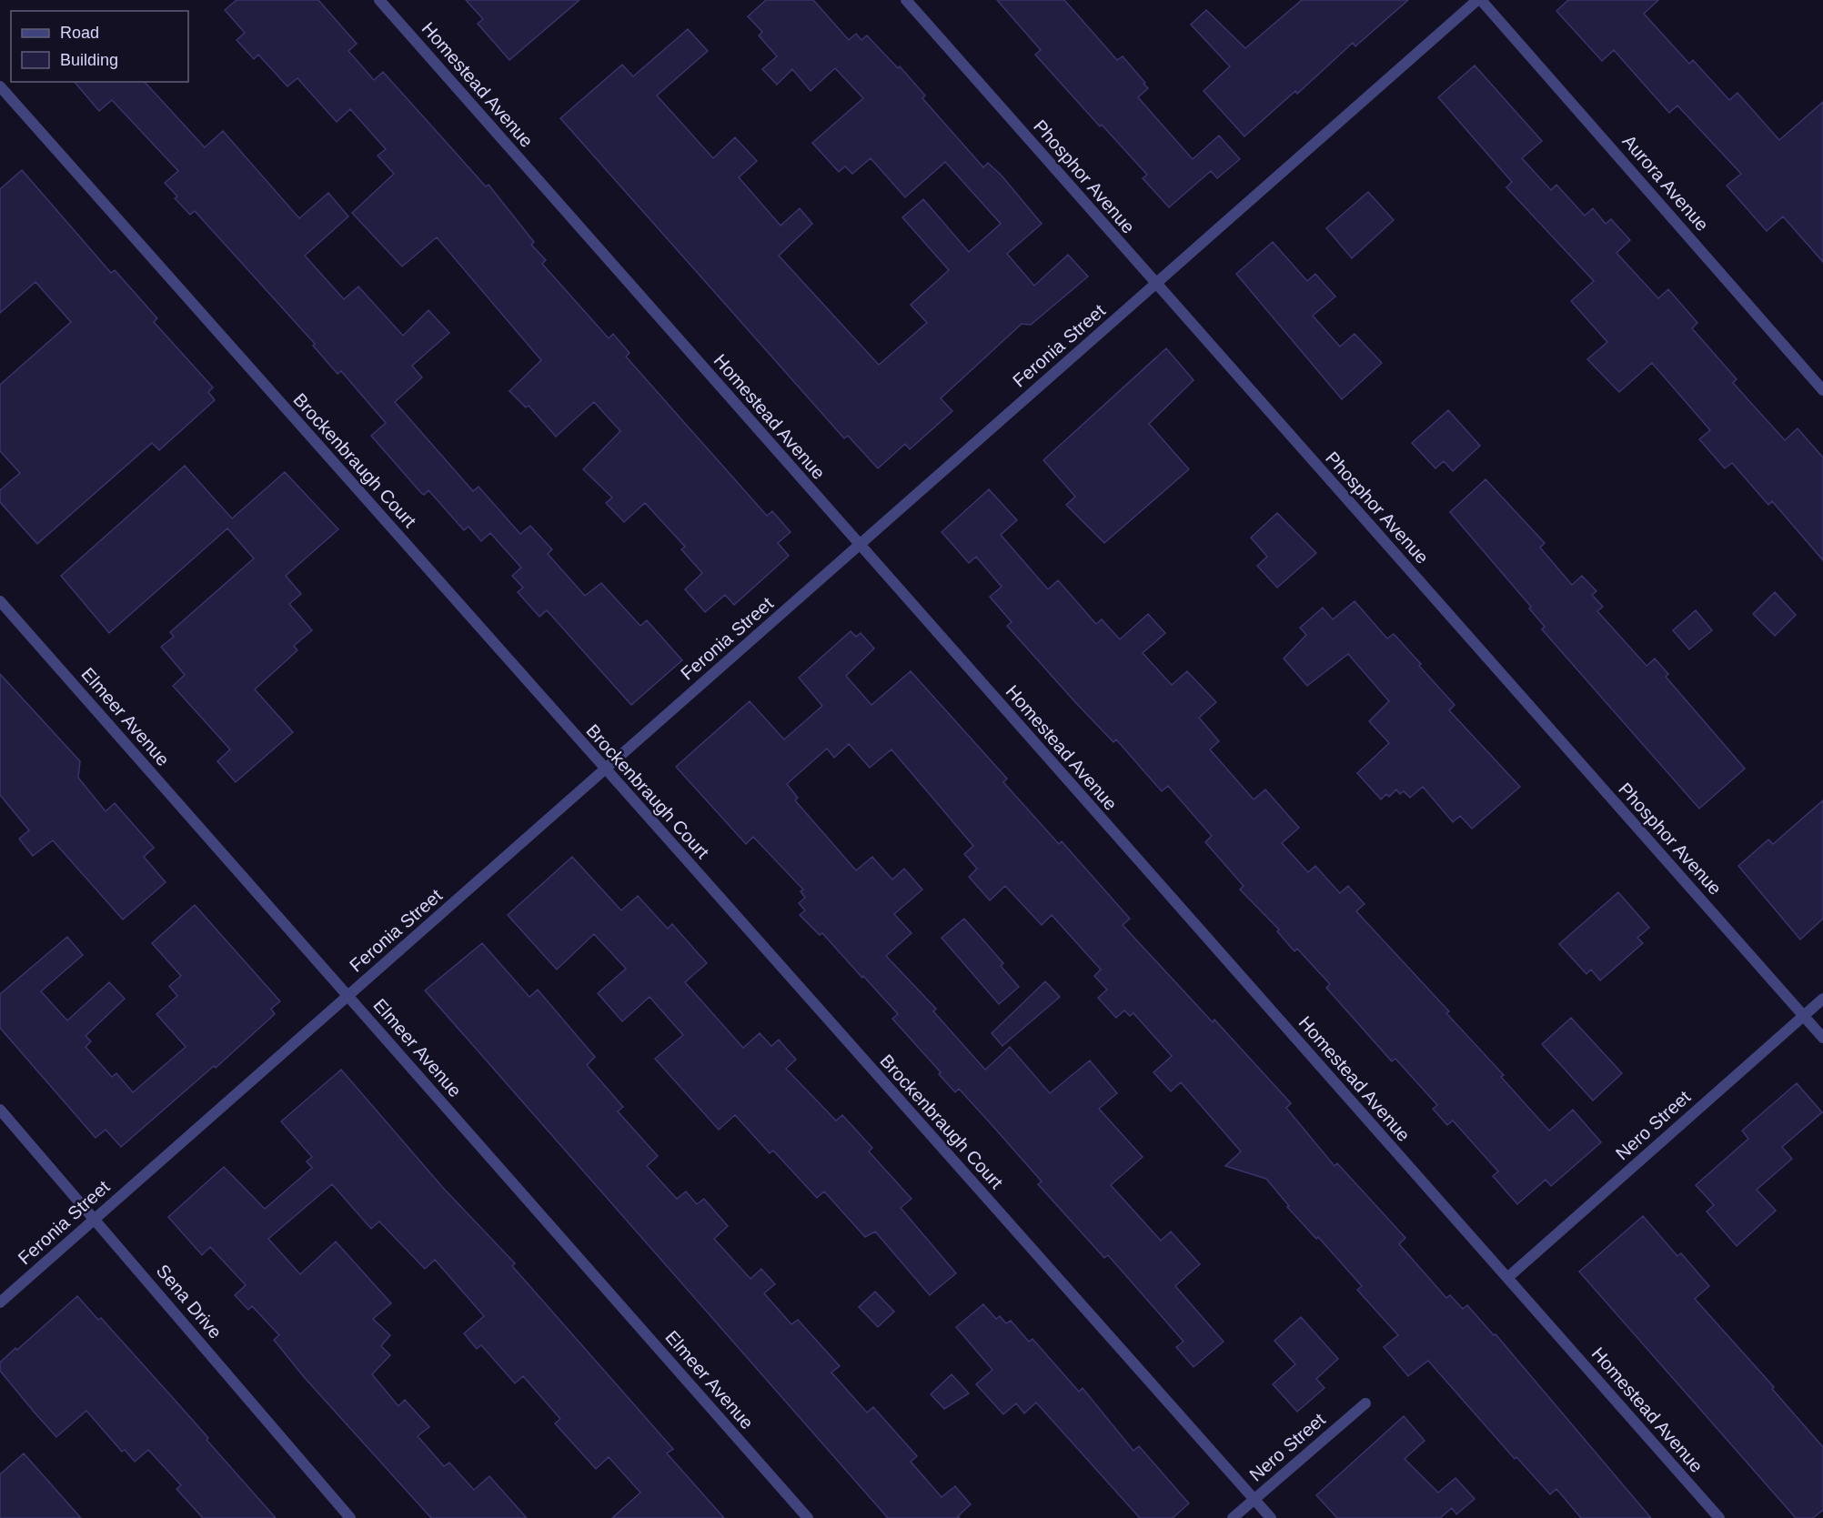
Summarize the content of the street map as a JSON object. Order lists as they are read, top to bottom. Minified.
{"streets":{"street":["Homestead Avenue","Phosphor Avenue","Aurora Avenue","Feronia Street","Brockenbraugh Court","Elmeer Avenue","Nero Street","Sena Drive"]},"crossings":[["Homestead Avenue","Feronia Street"],["Homestead Avenue","Nero Street"],["Phosphor Avenue","Feronia Street"],["Phosphor Avenue","Nero Street"],["Aurora Avenue","Feronia Street"],["Feronia Street","Brockenbraugh Court"],["Feronia Street","Elmeer Avenue"],["Feronia Street","Sena Drive"],["Brockenbraugh Court","Nero Street"]],"legend":["Road","Building"]}
